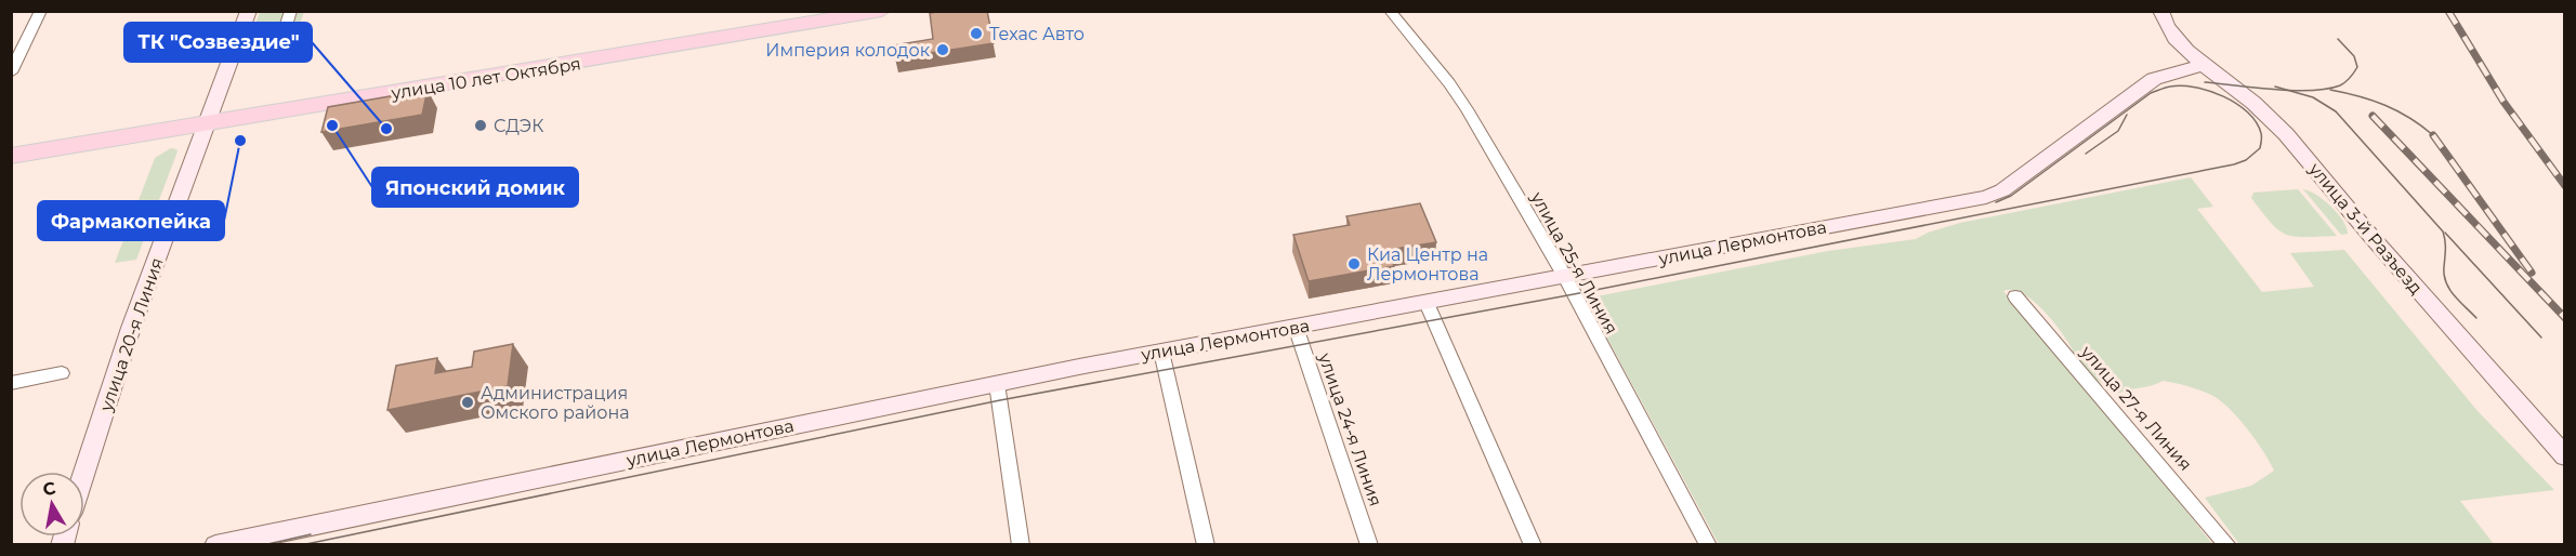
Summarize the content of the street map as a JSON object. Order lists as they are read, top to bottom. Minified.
{"streets":{"main road":["улица 10 лет Октября"],"street":["улица 3-й Разъезд","улица Лермонтова","улица 25-я Линия","улица 20-я Линия","улица 27-я Линия","улица 24-я Линия"]},"crossings":[["улица 10 лет Октября","улица 20-я Линия"],["улица 3-й Разъезд","улица Лермонтова"],["улица Лермонтова","улица 25-я Линия"],["улица Лермонтова","улица 24-я Линия"]],"places":["Техас Авто","Империя колодок","Японский домик","СДЭК","ТК \"Созвездие\"","Фармакопейка","Киа Центр на Лермонтова","Администрация Омского района"],"north":"top"}
